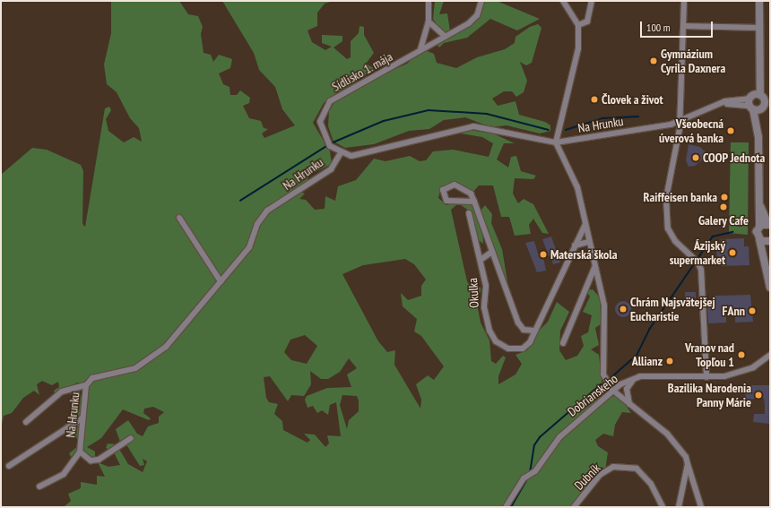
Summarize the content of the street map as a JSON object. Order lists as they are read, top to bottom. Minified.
{"streets":{"street":["Sídlisko 1. mája","Na Hrunku","Okulka","Dobrianskeho","Dubník"]},"crossings":[["Sídlisko 1. mája","Na Hrunku"]],"places":["Gymnázium Cyrila Daxnera","Človek a život","Všeobecná úverová banka","COOP Jednota","Raiffeisen banka","Galery Cafe","Ázijský supermarket","Materská škola","Chrám Najsvätejšej Eucharistie","FAnn","Vranov nad Topľou 1","Allianz","Bazilika Narodenia Panny Márie"],"scale_bar":"100 m"}
